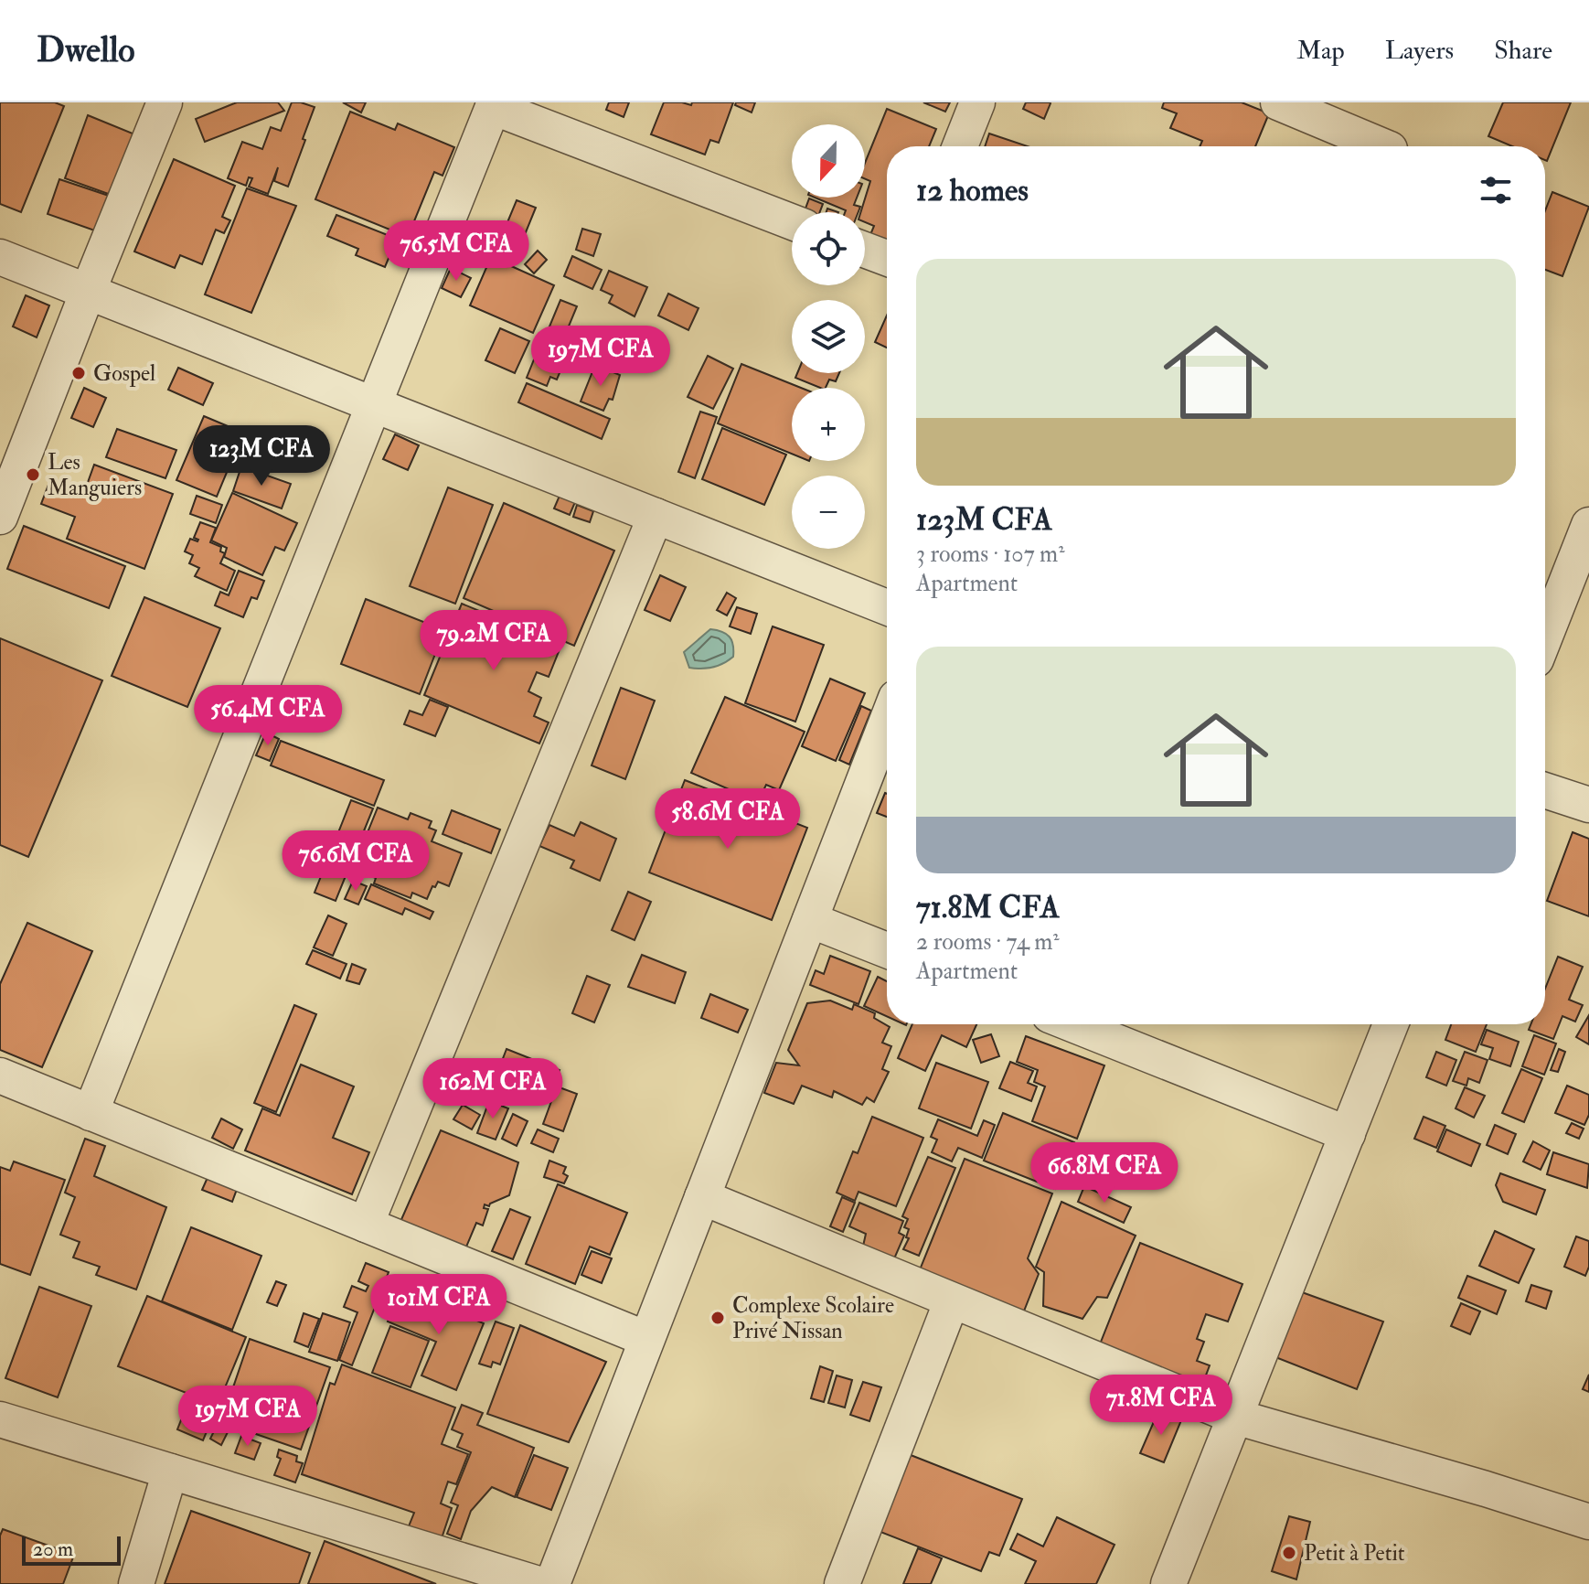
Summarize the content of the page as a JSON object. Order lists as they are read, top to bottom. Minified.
{"places":["Gospel","Les Manguiers","Complexe Scolaire Privé Nissan","Petit à Petit"],"scale_bar":"20 m","north":"bottom","page":{"header":"Dwello","nav":["Map","Layers","Share"],"map_buttons":["+","−"],"heading":"12 homes","price":["76.5M CFA","197M CFA","123M CFA","79.2M CFA","56.4M CFA","58.6M CFA","76.6M CFA","162M CFA","66.8M CFA","101M CFA","71.8M CFA","197M CFA"],"list":[{"name":"123M CFA","note":"3 rooms · 107 m² · Apartment"},{"name":"71.8M CFA","note":"2 rooms · 74 m² · Apartment"}],"scale":"20 m"}}
